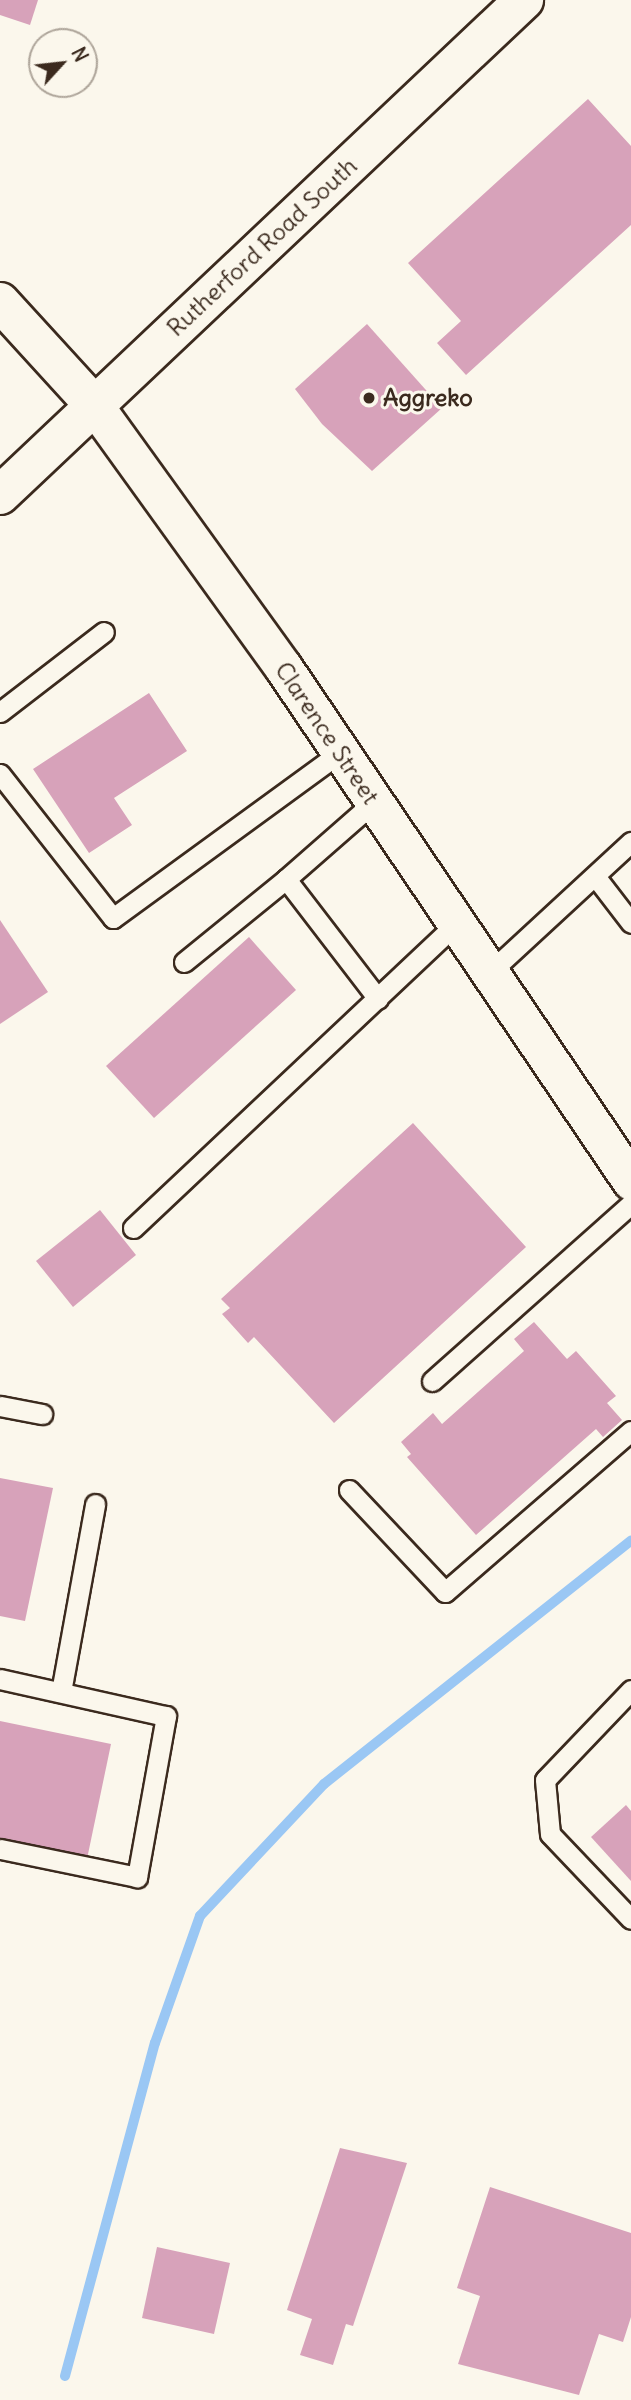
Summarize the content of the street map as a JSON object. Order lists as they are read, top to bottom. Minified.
{"streets":{"street":["Rutherford Road South","Clarence Street"]},"crossings":[["Rutherford Road South","Clarence Street"]],"places":["Aggreko"],"north":"top right"}
